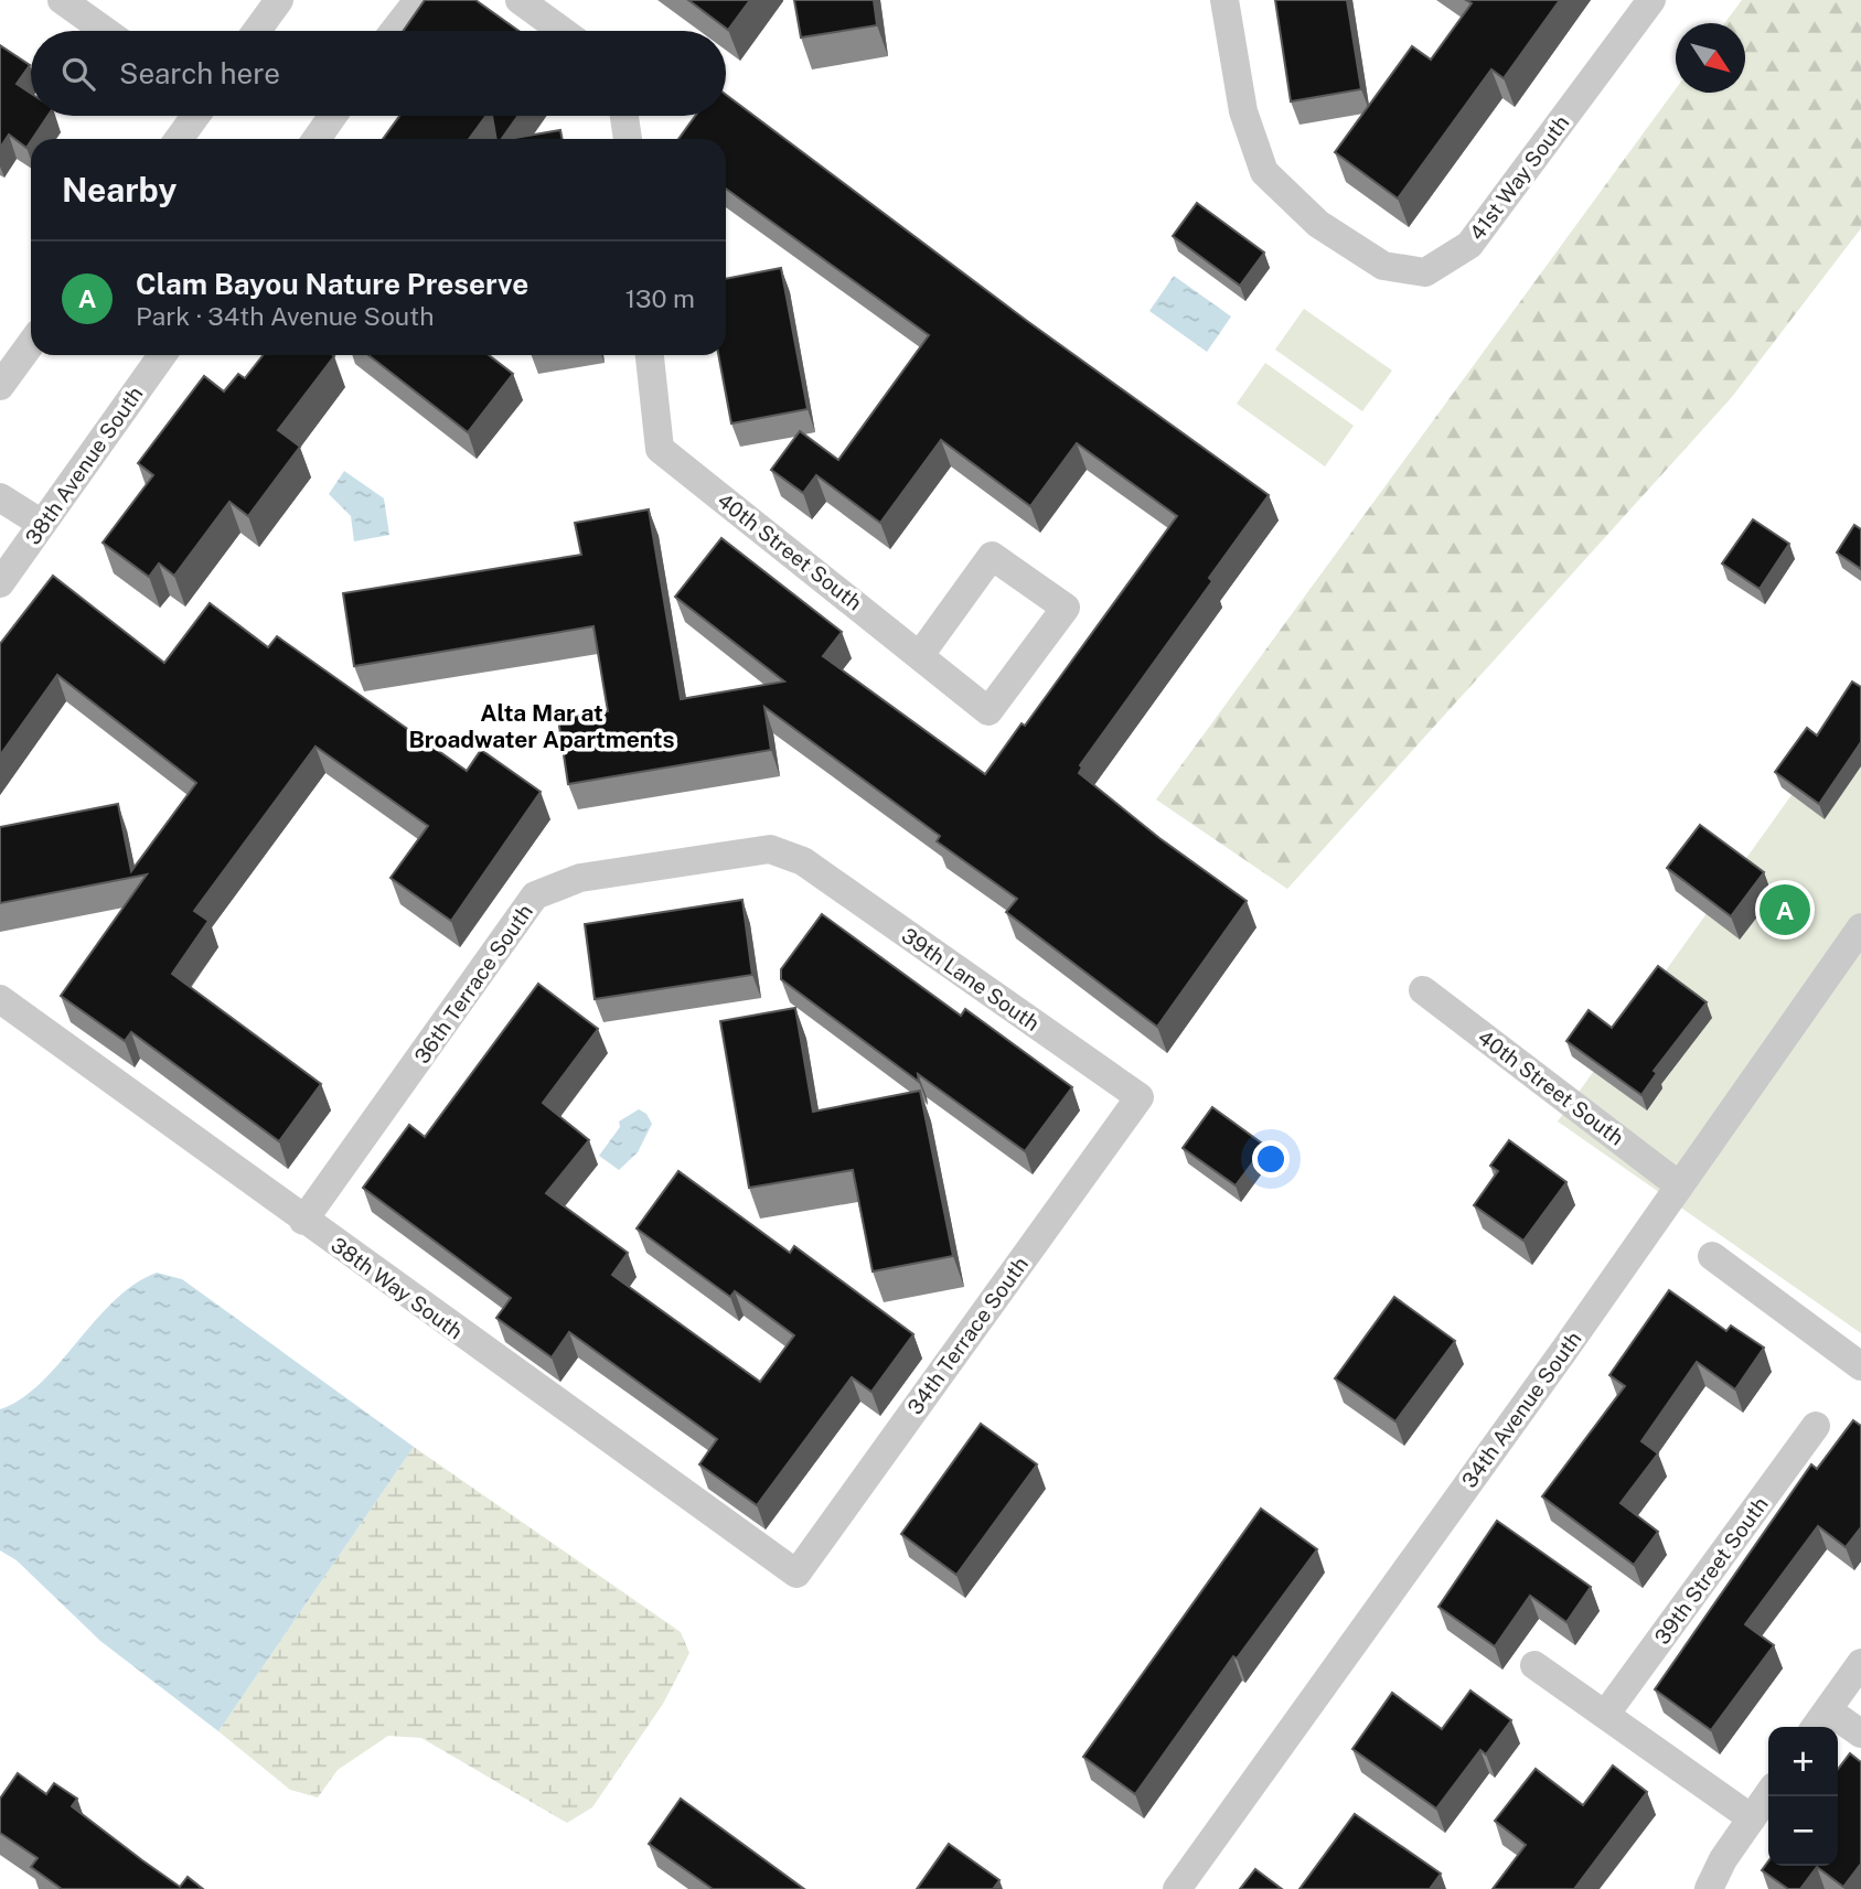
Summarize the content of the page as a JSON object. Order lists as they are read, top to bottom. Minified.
{"streets":{"street":["41st Way South","38th Avenue South","40th Street South","39th Lane South","36th Terrace South","38th Way South","34th Terrace South","34th Avenue South","39th Street South"]},"crossings":[["40th Street South","34th Avenue South"],["39th Lane South","36th Terrace South"],["39th Lane South","34th Terrace South"],["36th Terrace South","38th Way South"],["38th Way South","34th Terrace South"]],"districts":["Alta Mar at Broadwater Apartments"],"north":"bottom right","page":{"search":"Search here","heading":"Nearby","list":[{"mark":"A","name":"Clam Bayou Nature Preserve","note":"Park · 34th Avenue South","value":"130 m"}],"pins":"A","map_buttons":["+","−"]}}
